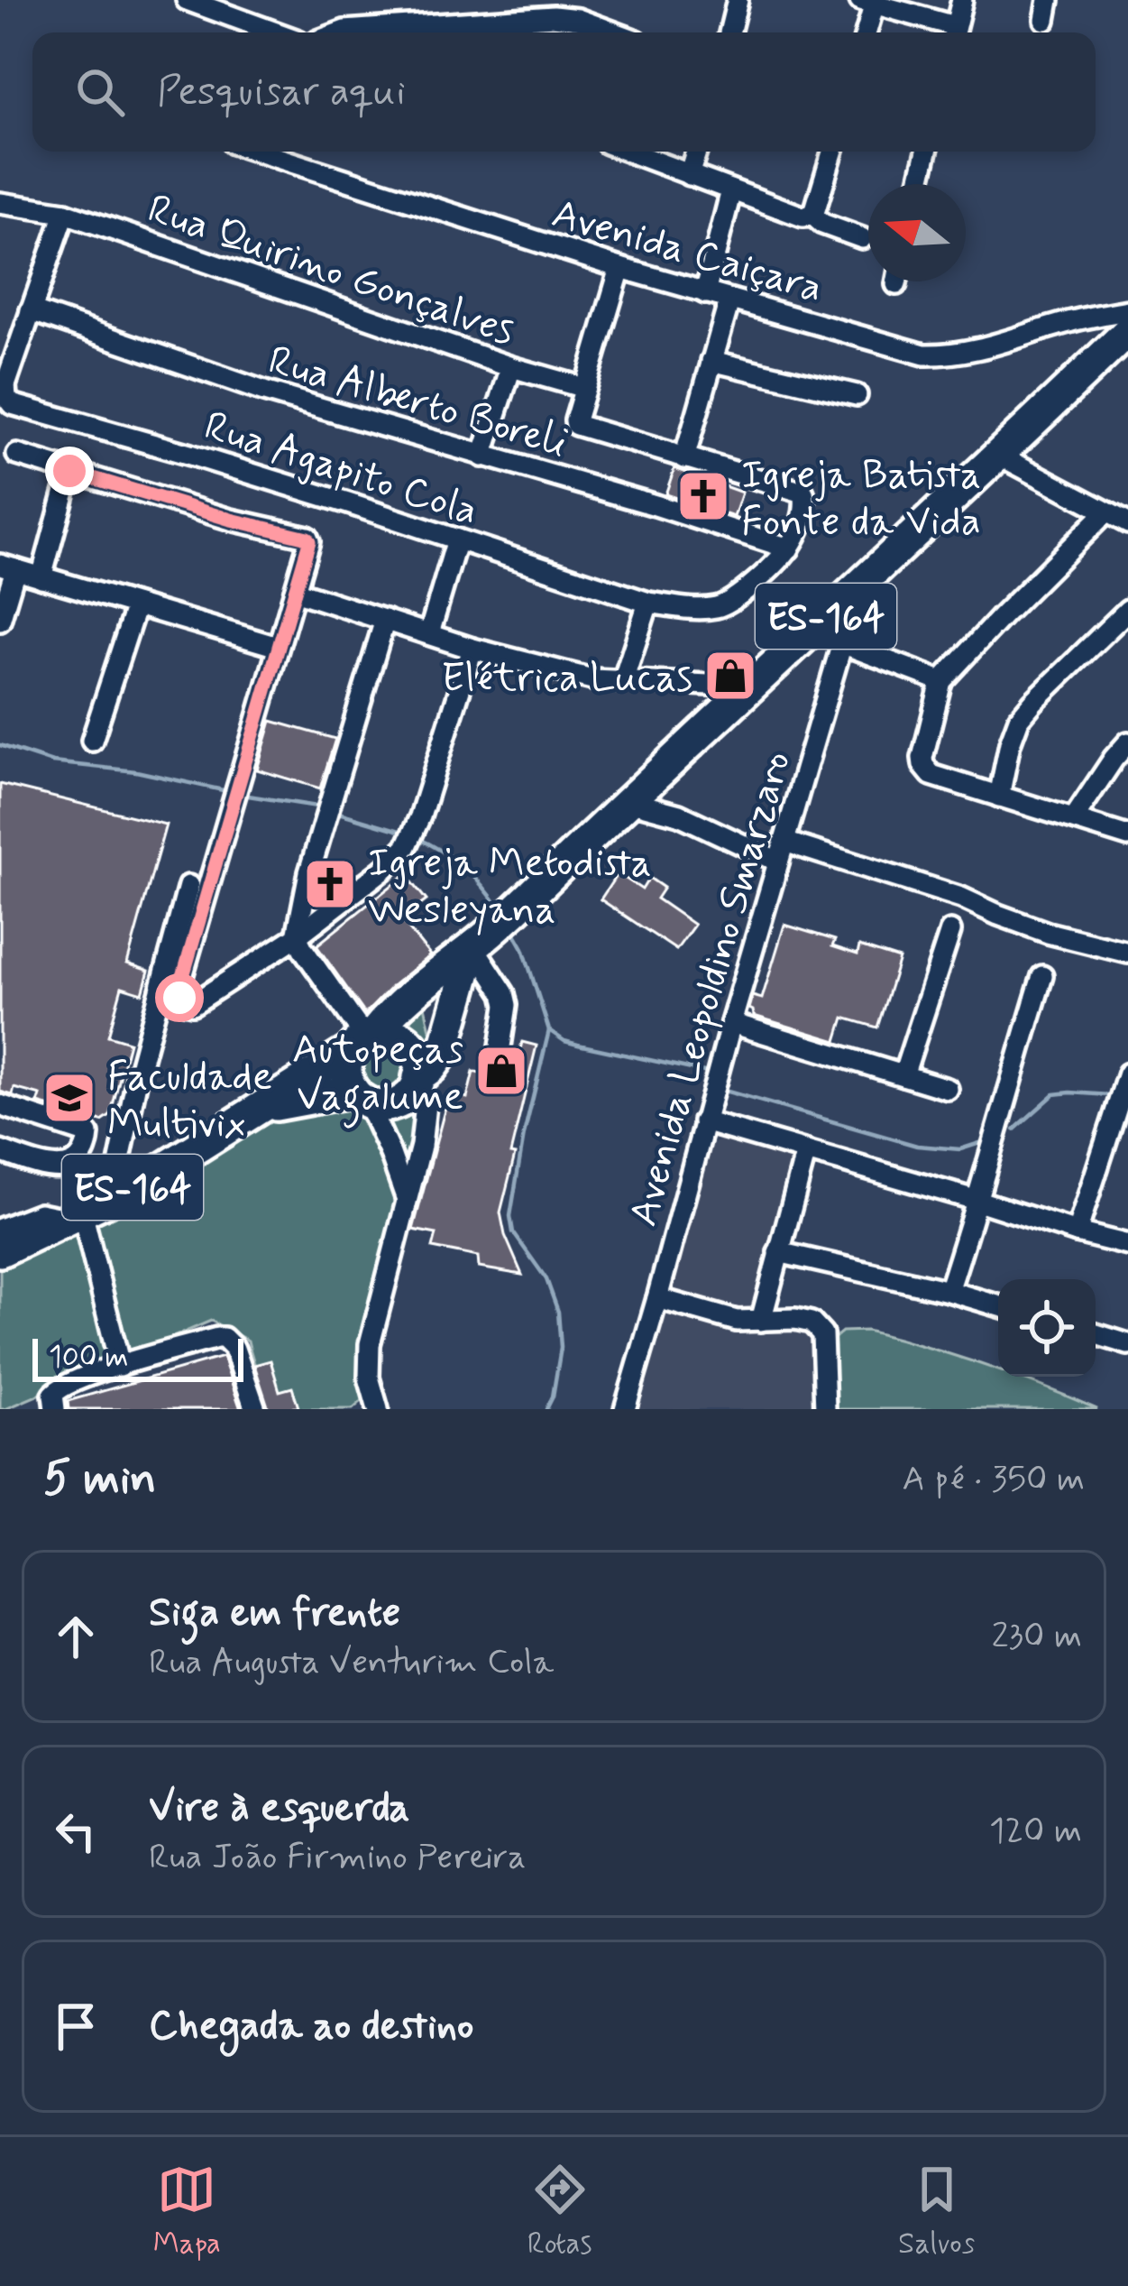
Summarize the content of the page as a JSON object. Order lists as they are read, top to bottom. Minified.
{"streets":{"highway":["ES-164"],"street":["Avenida Caiçara","Rua Quirino Gonçalves","Rua Alberto Boreli","Rua Agapito Cola","Avenida Leopoldino Smarzaro"]},"crossings":[["Rua Alberto Boreli","Rua Agapito Cola"],["ES-164","Avenida Leopoldino Smarzaro"]],"places":{"church":["Igreja Batista Fonte da Vida","Igreja Metodista Wesleyana"],"shop":["Elétrica Lucas","Autopeças Vagalume"],"school or university":["Faculdade Multivix"]},"scale_bar":"100 m","north":"left","page":{"search":"Pesquisar aqui","scale":"100 m","heading":["5 min","A pé · 350 m"],"list":[["Siga em frente","Rua Augusta Venturim Cola","230 m"],["Vire à esquerda","Rua João Firmino Pereira","120 m"],"Chegada ao destino"],"nav":["Mapa","Rotas","Salvos"]}}
